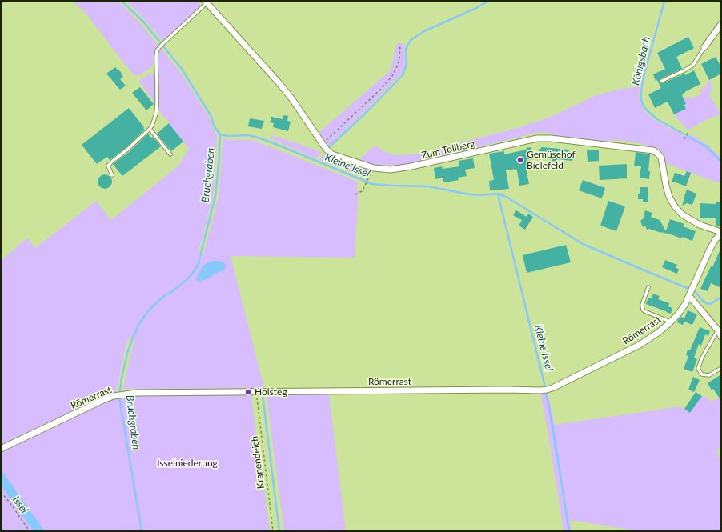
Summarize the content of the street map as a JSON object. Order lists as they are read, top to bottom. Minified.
{"streets":{"street":["Zum Tollberg","Römerrast"],"path":["Kranendeich"]},"crossings":[["Zum Tollberg","Römerrast"],["Römerrast","Kranendeich"]],"water":["Königsbach","Kleine Issel","Bruchgraben","Issel"],"parks":["Isselniederung"],"places":["Gemüsehof Bielefeld","Holsteg"]}
